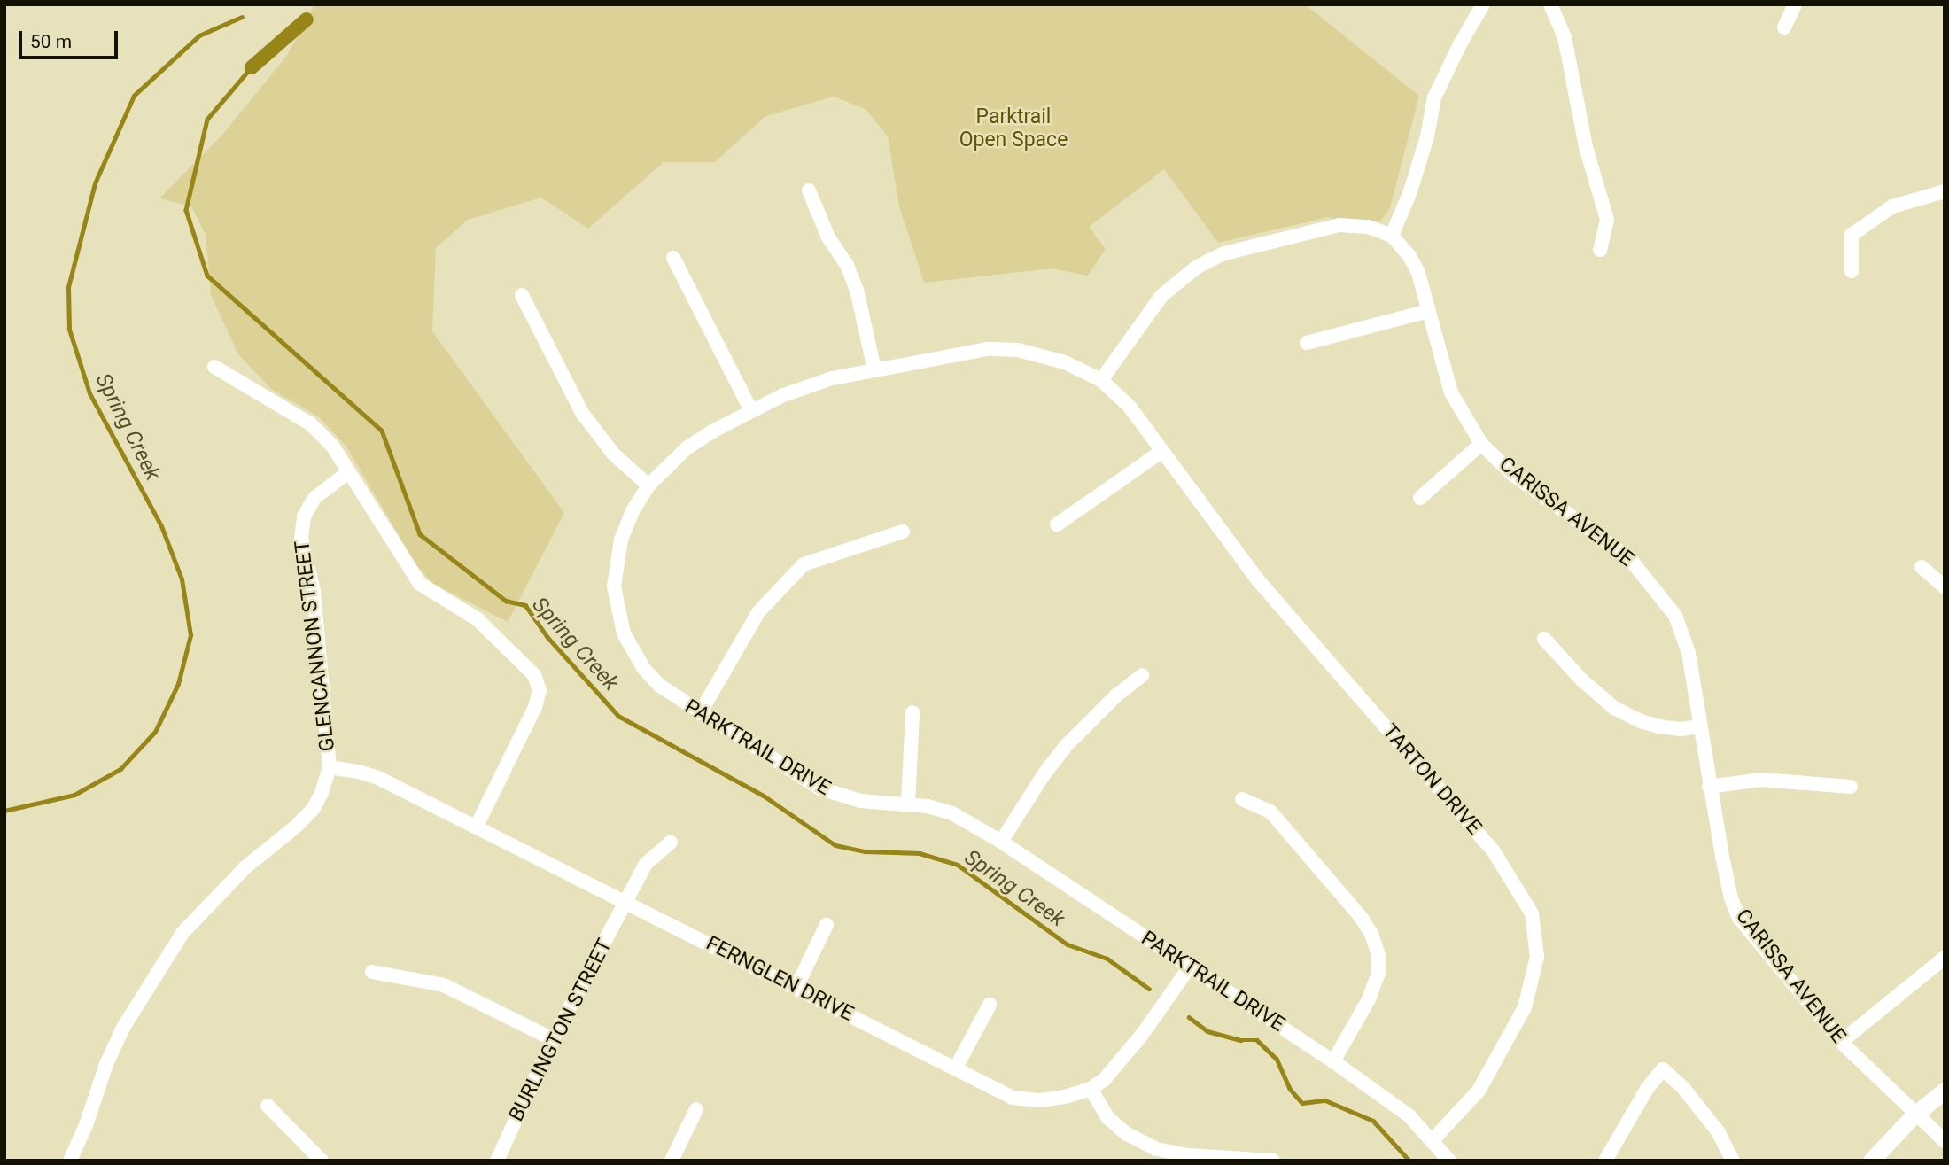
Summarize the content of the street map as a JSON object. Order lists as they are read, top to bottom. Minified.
{"streets":{"street":["CARISSA AVENUE","GLENCANNON STREET","PARKTRAIL DRIVE","TARTON DRIVE","FERNGLEN DRIVE","BURLINGTON STREET"]},"crossings":[["GLENCANNON STREET","FERNGLEN DRIVE"],["PARKTRAIL DRIVE","TARTON DRIVE"],["PARKTRAIL DRIVE","FERNGLEN DRIVE"],["FERNGLEN DRIVE","BURLINGTON STREET"]],"water":["Spring Creek"],"parks":["Parktrail Open Space"],"scale_bar":"50 m"}
